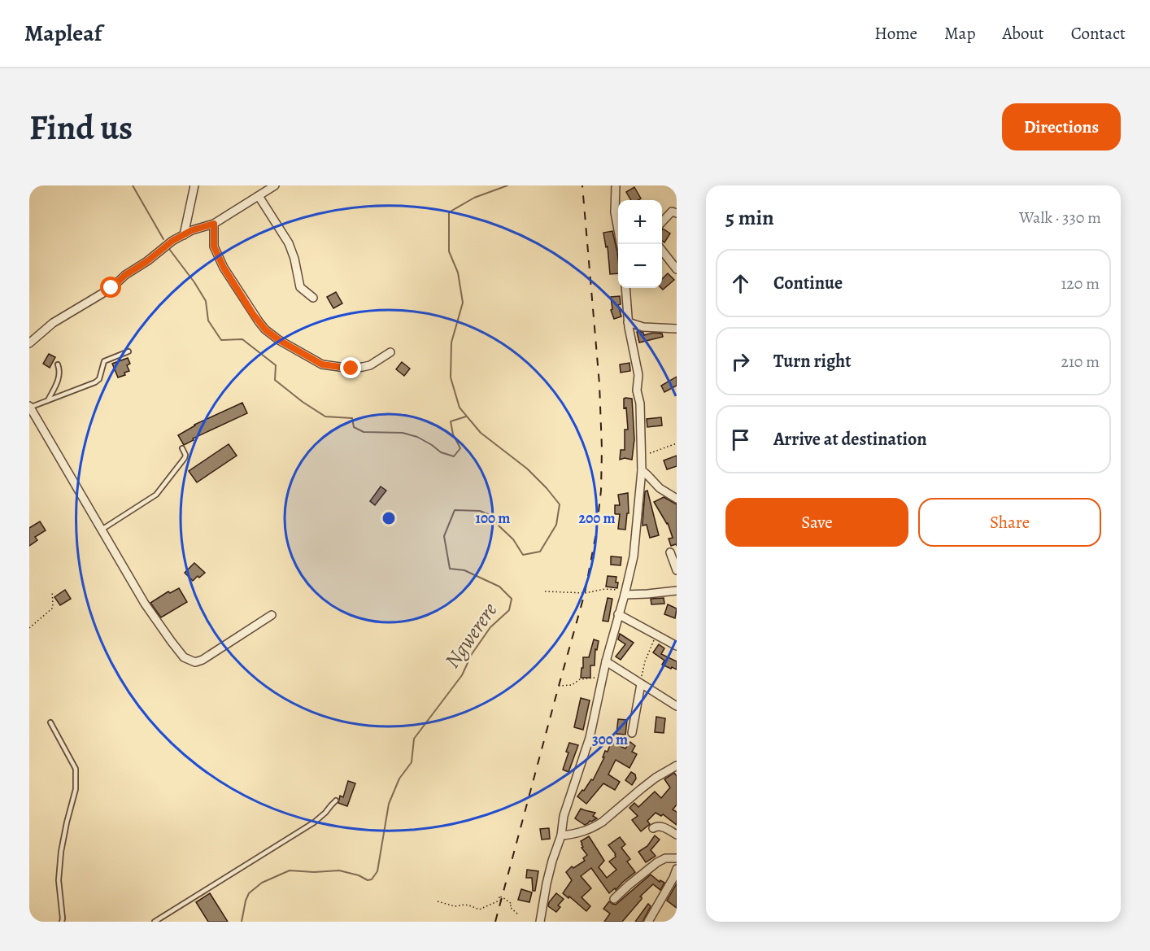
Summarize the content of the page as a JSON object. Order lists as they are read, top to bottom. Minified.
{"water":["Ngwerere"],"page":{"header":"Mapleaf","nav":["Home","Map","About","Contact"],"buttons":["Directions",["Save","Share"]],"title":"Find us","heading":["5 min","Walk · 330 m"],"map_buttons":["+","−"],"list":[["Continue","120 m"],["Turn right","210 m"],"Arrive at destination"]},"rings":["100 m","200 m","300 m"]}
